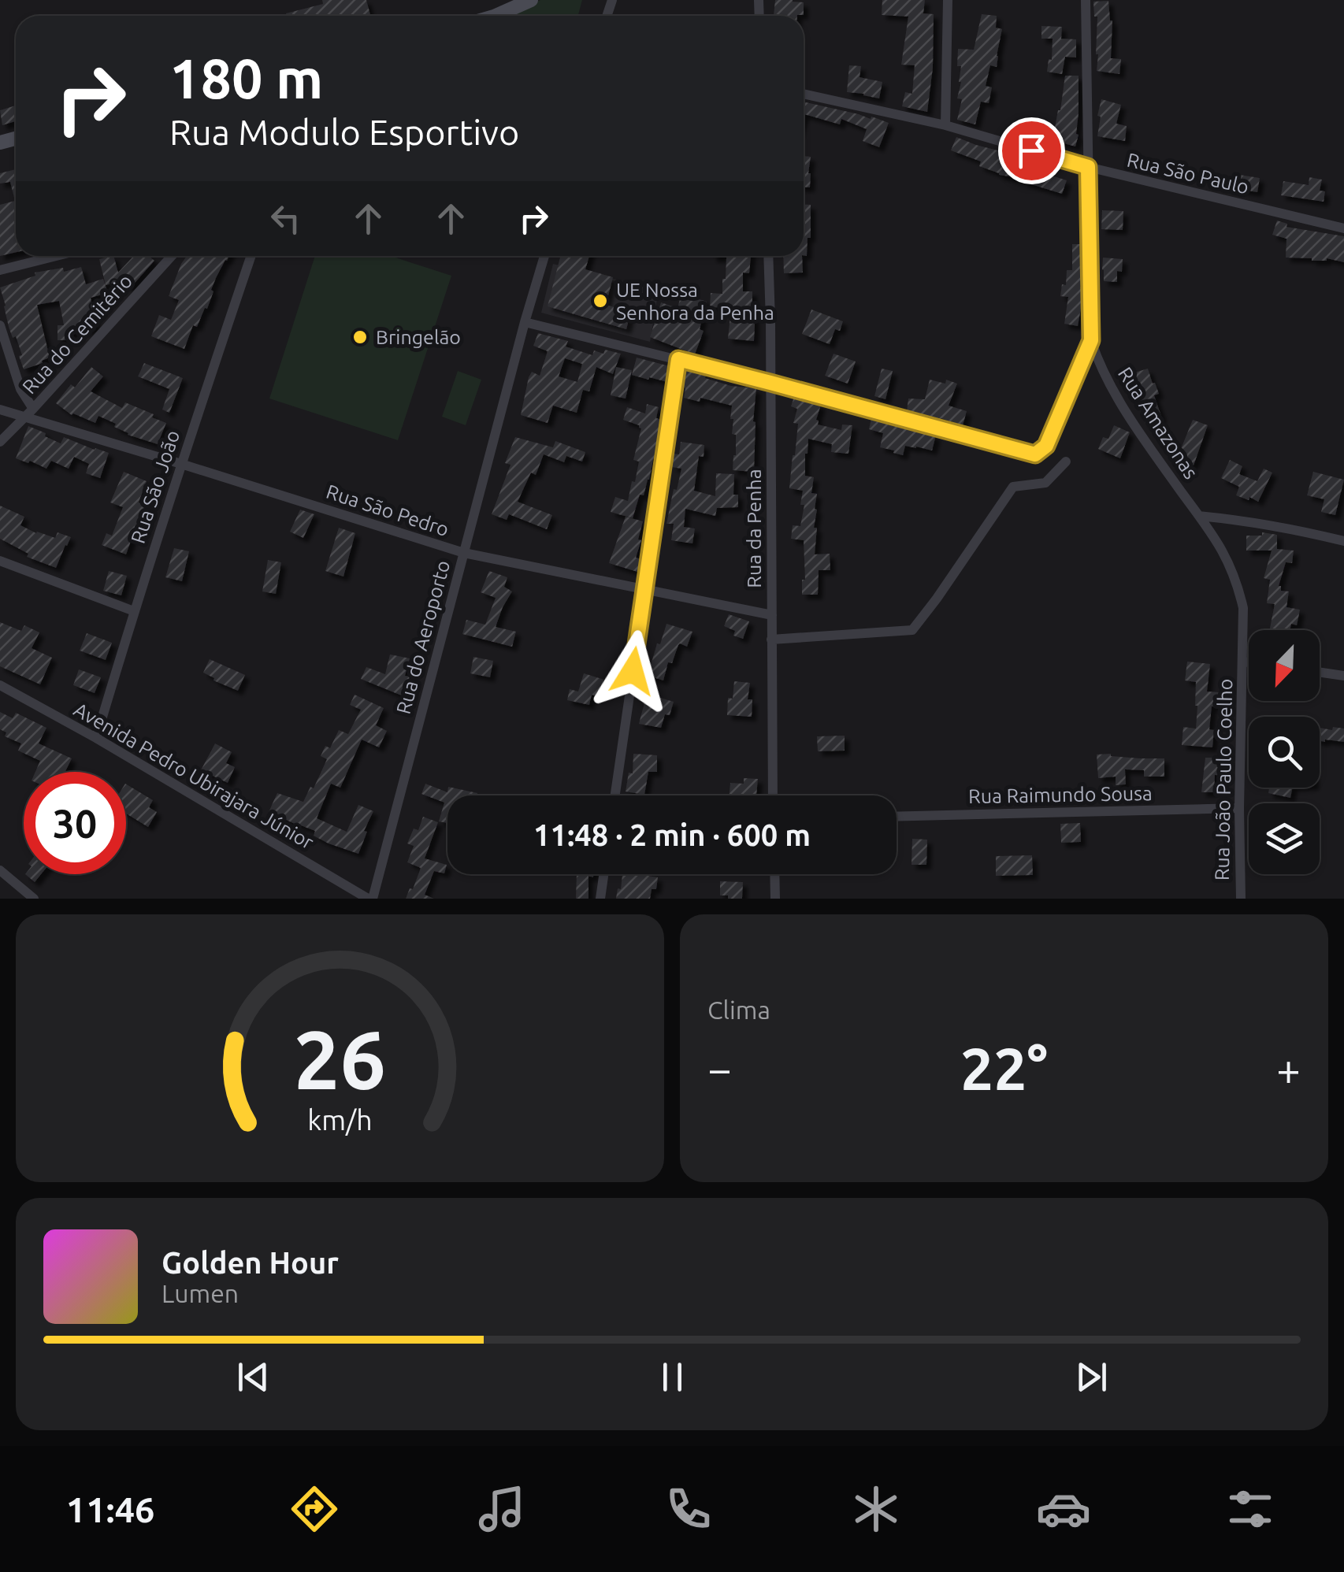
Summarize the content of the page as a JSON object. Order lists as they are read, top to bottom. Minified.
{"streets":{"street":["Rua São Paulo","Rua do Cemitério","Rua Amazonas","Rua São João","Rua São Pedro","Rua da Penha","Rua do Aeroporto","Avenida Pedro Ubirajara Júnior","Rua João Paulo Coelho","Rua Raimundo Sousa"]},"crossings":[["Rua São Paulo","Rua Amazonas"],["Rua do Cemitério","Rua São Pedro"],["Rua Amazonas","Rua João Paulo Coelho"],["Rua São João","Rua São Pedro"],["Rua São João","Avenida Pedro Ubirajara Júnior"],["Rua São Pedro","Rua da Penha"],["Rua São Pedro","Rua do Aeroporto"],["Rua do Aeroporto","Avenida Pedro Ubirajara Júnior"],["Rua João Paulo Coelho","Rua Raimundo Sousa"]],"places":["UE Nossa Senhora da Penha","Bringelão"],"north":"bottom left","page":{"turn":["180 m","Rua Modulo Esportivo"],"limit":"30","trip":"11:48 · 2 min · 600 m","tile":"Clima","heat":["−","22°","+"],"song":["Golden Hour","Lumen"],"tabs":"11:46","gauge":["26","km/h"]}}
